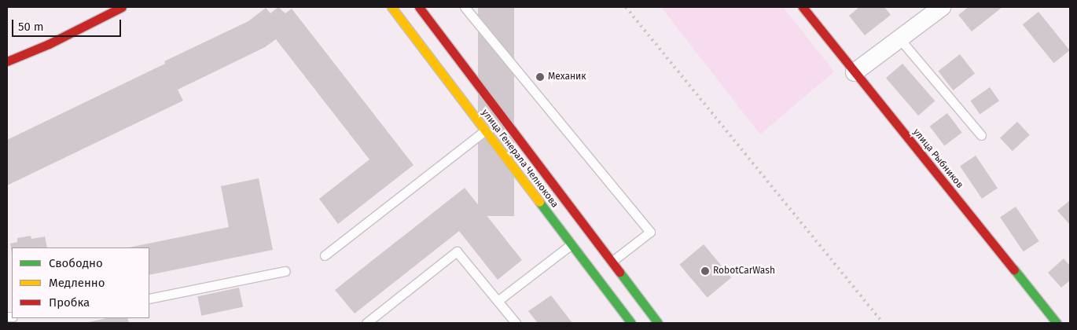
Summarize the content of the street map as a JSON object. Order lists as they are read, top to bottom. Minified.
{"streets":{"main road":["улица Генерала Челнокова","улица Рыбников"]},"places":["Механик","RobotCarWash"],"legend":["Свободно","Медленно","Пробка"],"scale_bar":"50 m"}
